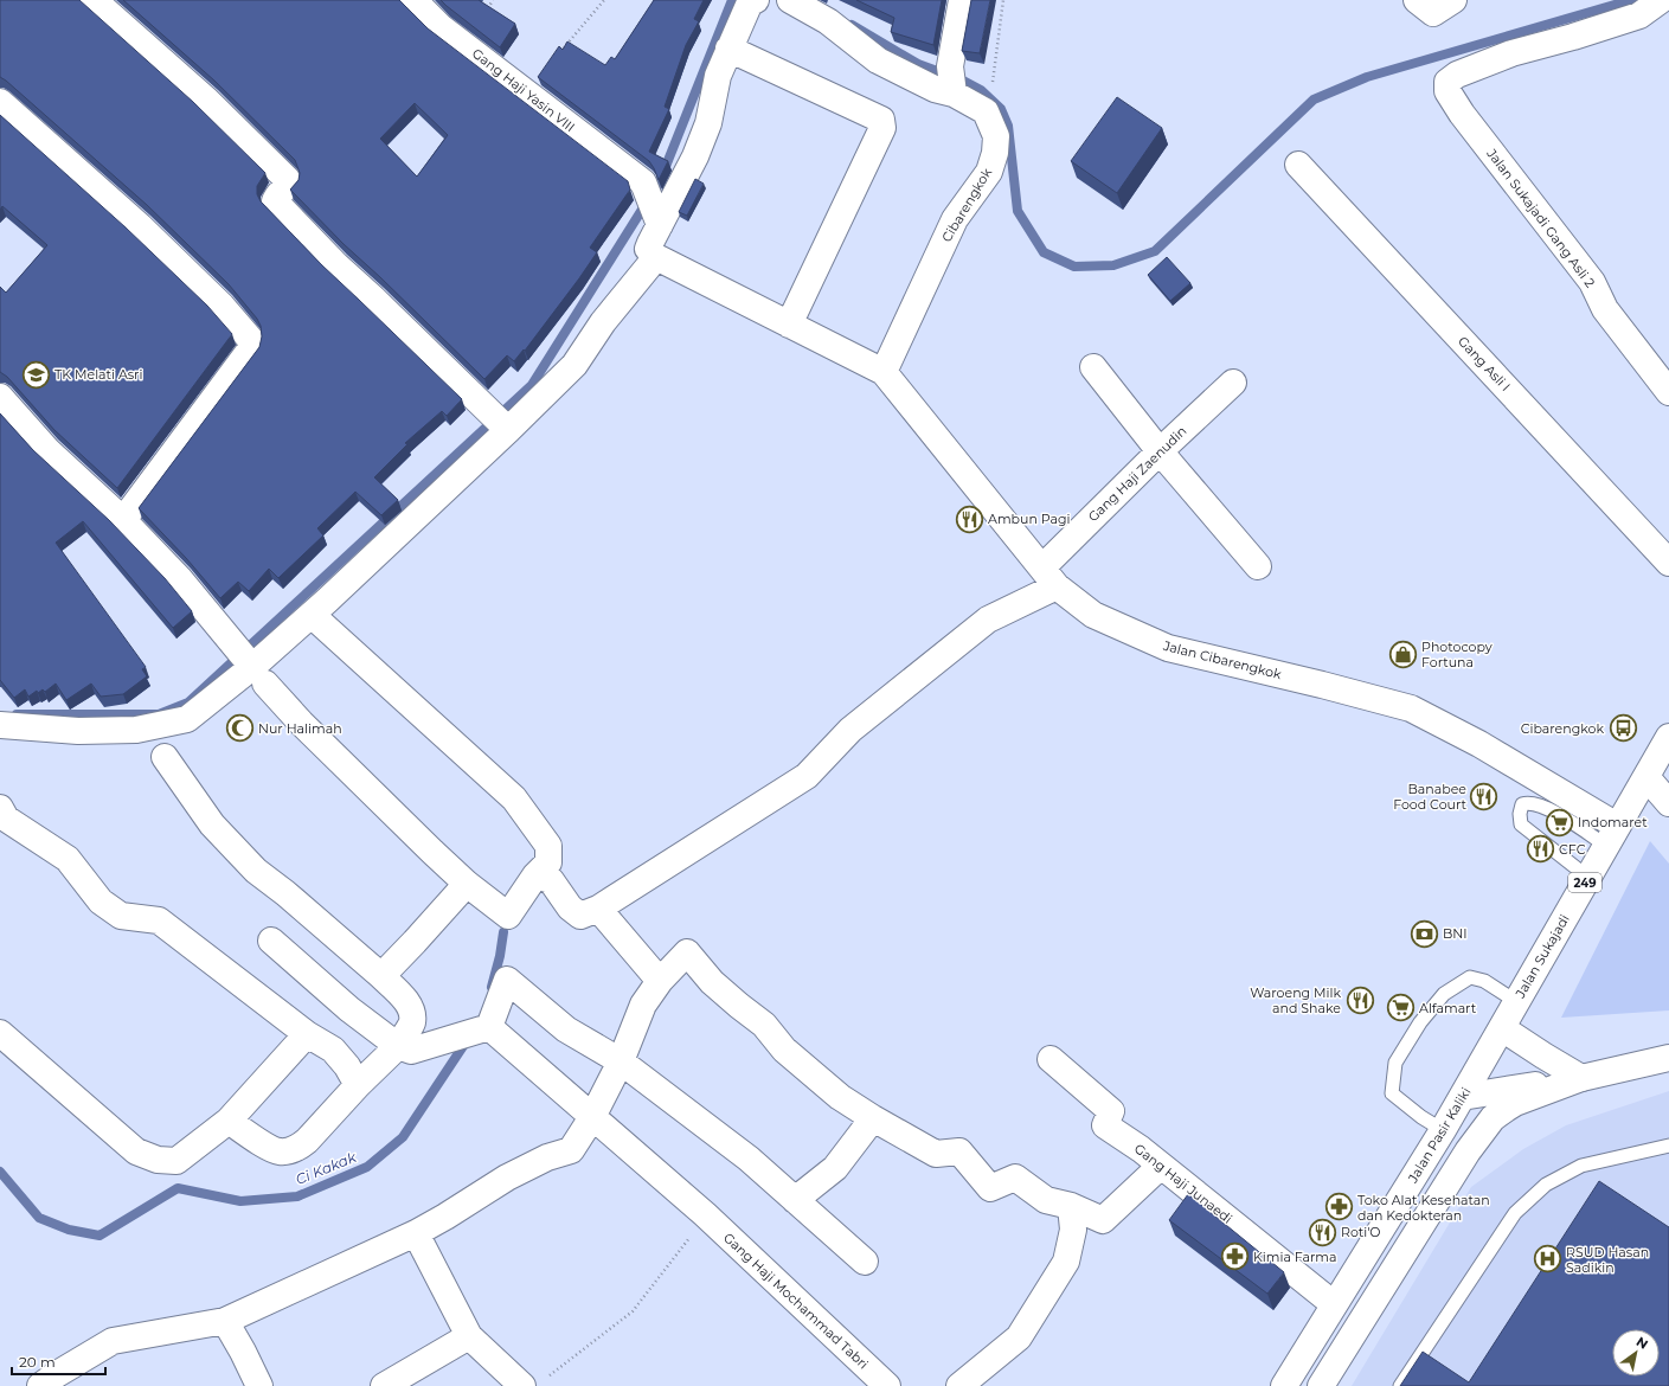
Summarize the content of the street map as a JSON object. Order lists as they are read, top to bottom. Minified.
{"streets":{"street":["Gang Haji Yasin VIII","Cibarengkok","Jalan Sukajadi Gang Asli 2","Gang Asli I","Gang Haji Zaenudin","Jalan Cibarengkok","249","Jalan Sukajadi","Jalan Pasir Kaliki","Gang Haji Junaedi","Gang Haji Mochammad Tabri"]},"crossings":[["Cibarengkok","Jalan Cibarengkok"],["Gang Haji Zaenudin","Jalan Cibarengkok"],["Jalan Cibarengkok","Jalan Sukajadi"],["Jalan Sukajadi","Jalan Pasir Kaliki"],["Jalan Pasir Kaliki","Gang Haji Junaedi"]],"water":["Ci Kakak"],"places":{"school or university":["TK Melati Asri"],"restaurant":["Ambun Pagi","Banabee Food Court","CFC","Waroeng Milk and Shake","Roti'O"],"shop":["Photocopy Fortuna"],"mosque":["Nur Halimah"],"bus stop":["Cibarengkok"],"supermarket":["Indomaret","Alfamart"],"bank":["BNI"],"pharmacy":["Toko Alat Kesehatan dan Kedokteran","Kimia Farma"],"hospital":["RSUD Hasan Sadikin"]},"scale_bar":"20 m","north":"top right"}
